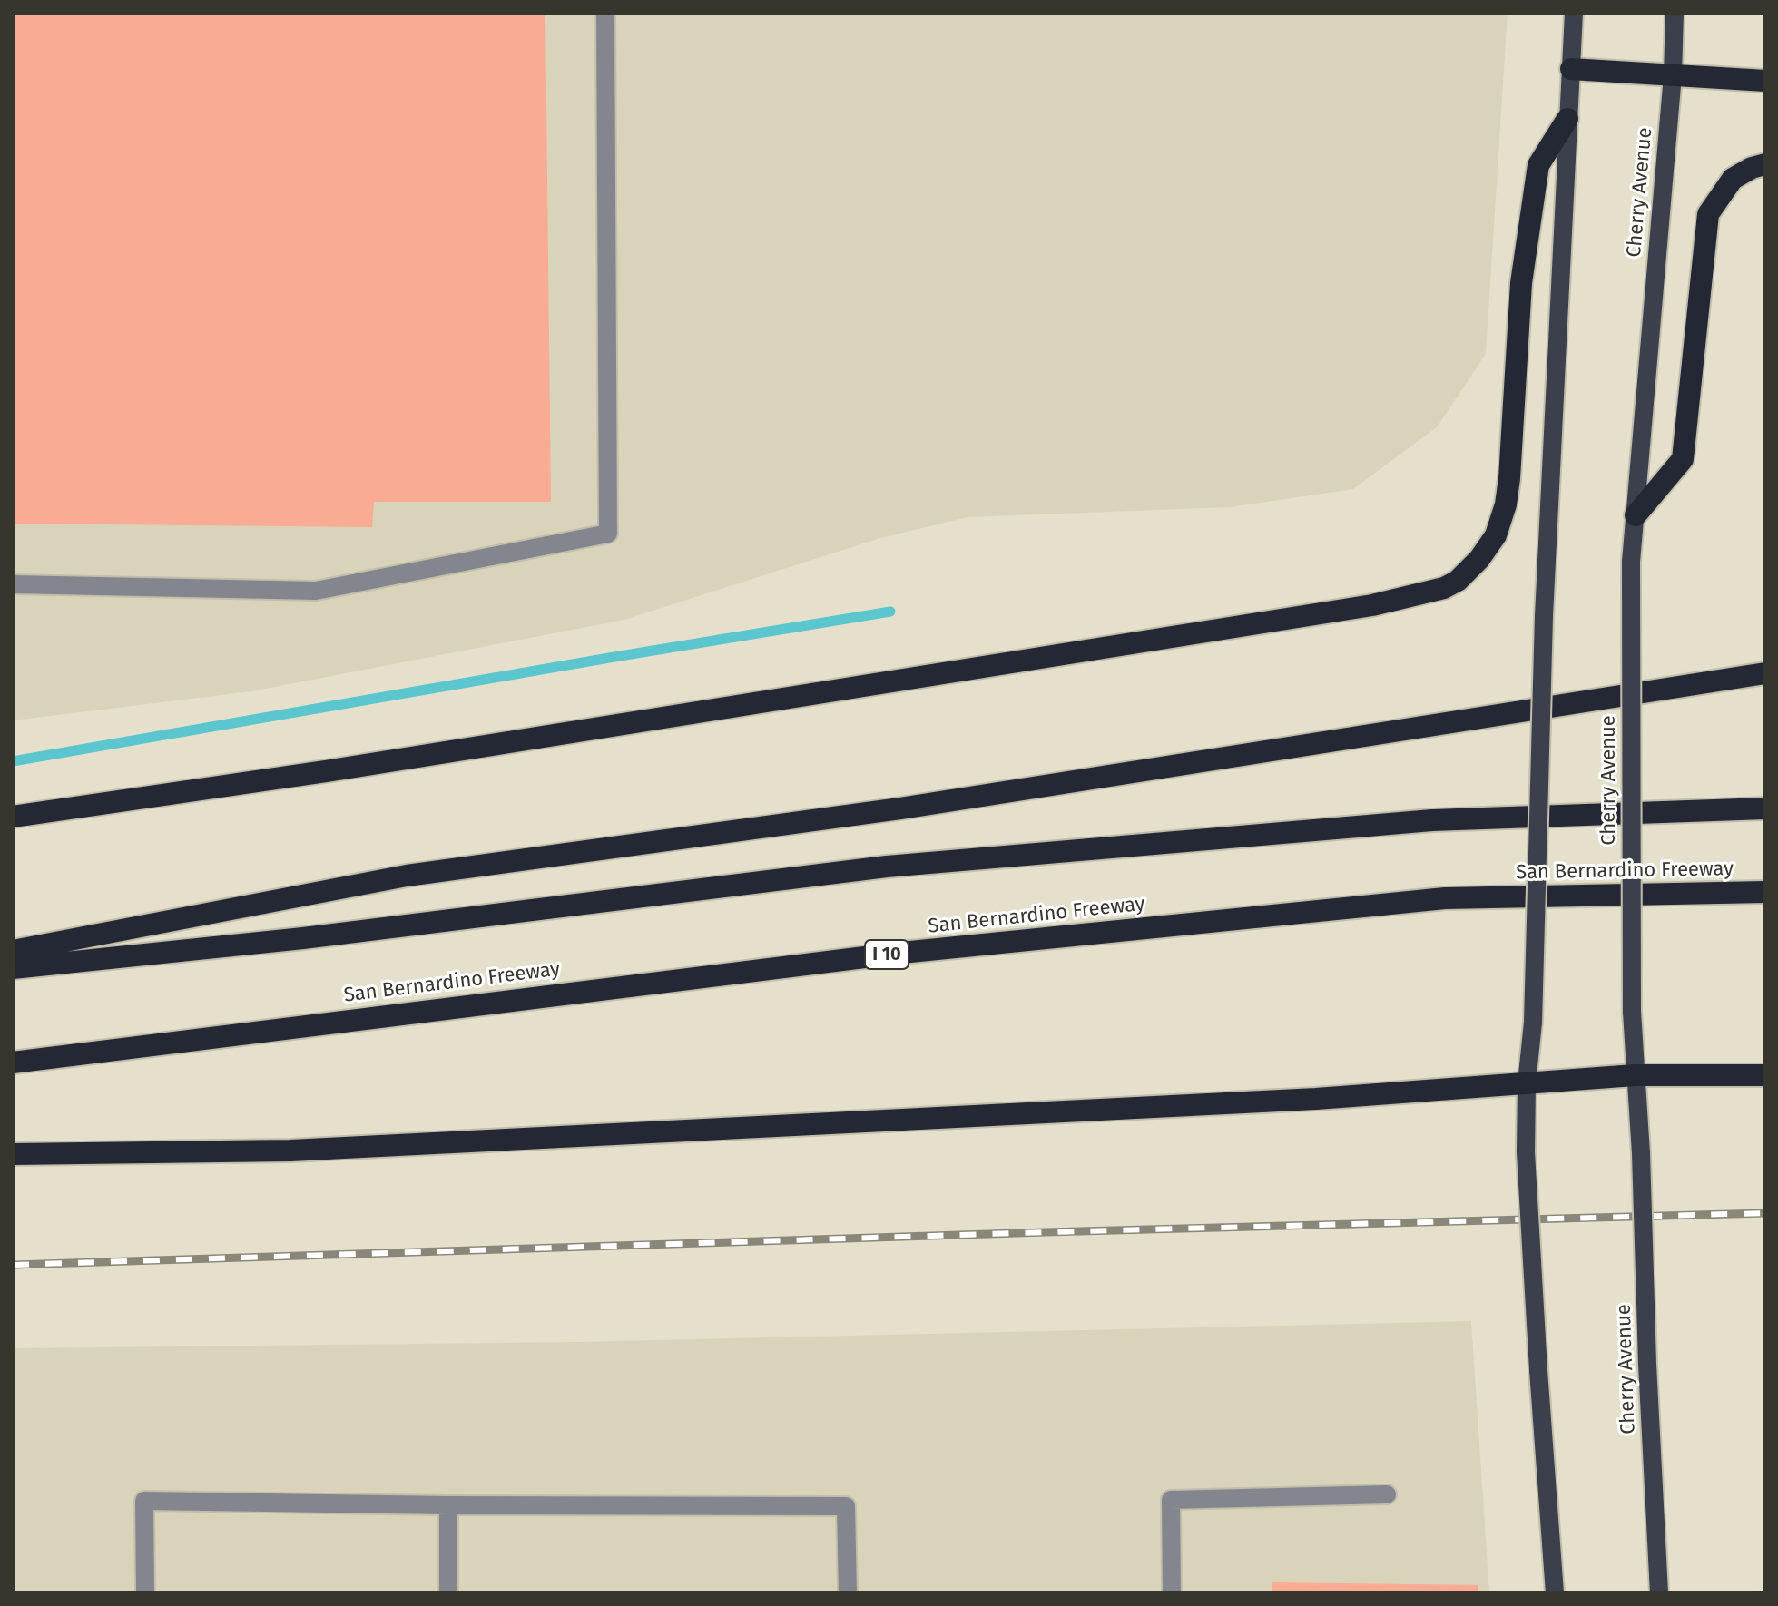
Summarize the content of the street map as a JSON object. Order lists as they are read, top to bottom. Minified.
{"streets":{"highway":["San Bernardino Freeway","I 10"],"main road":["Cherry Avenue"]}}
